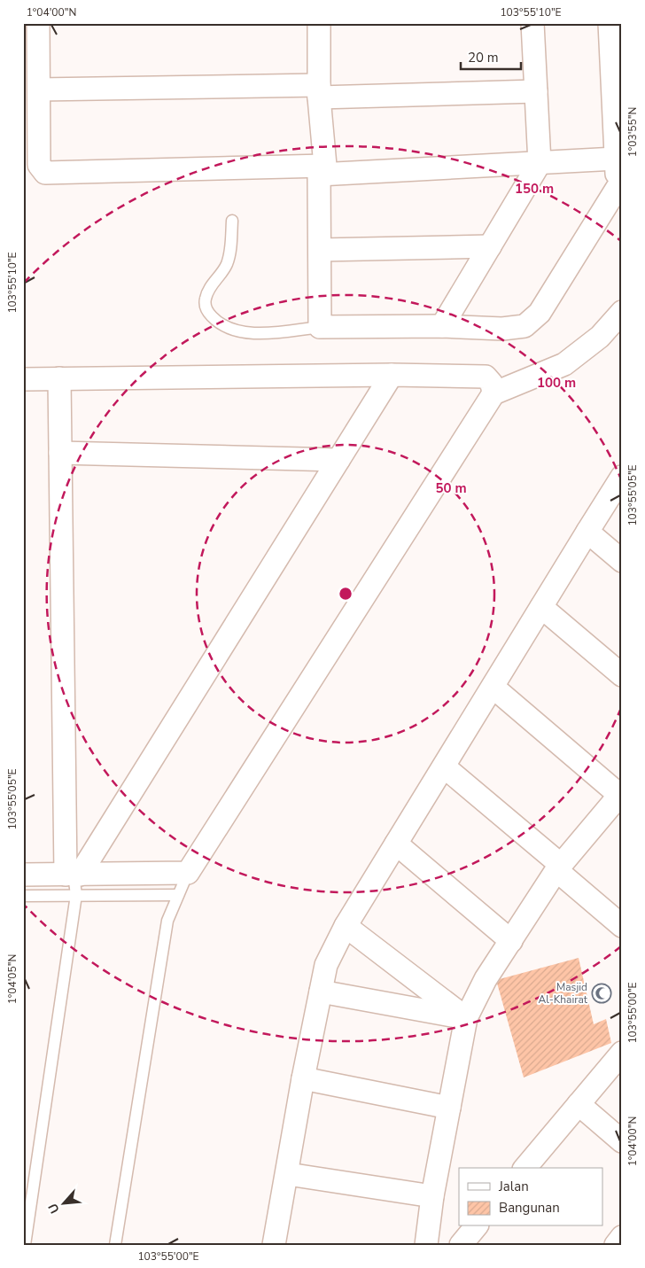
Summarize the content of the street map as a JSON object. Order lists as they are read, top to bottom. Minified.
{"places":{"mosque":["Masjid Al-Khairat"]},"legend":["Jalan","Bangunan"],"scale_bar":"20 m","north":"bottom left","coordinates":["1°04'00\"N","103°55'10\"E","1°03'55\"N","103°55'05\"E","1°04'05\"N","103°55'00\"E"],"rings":["150 m","100 m","50 m"]}
